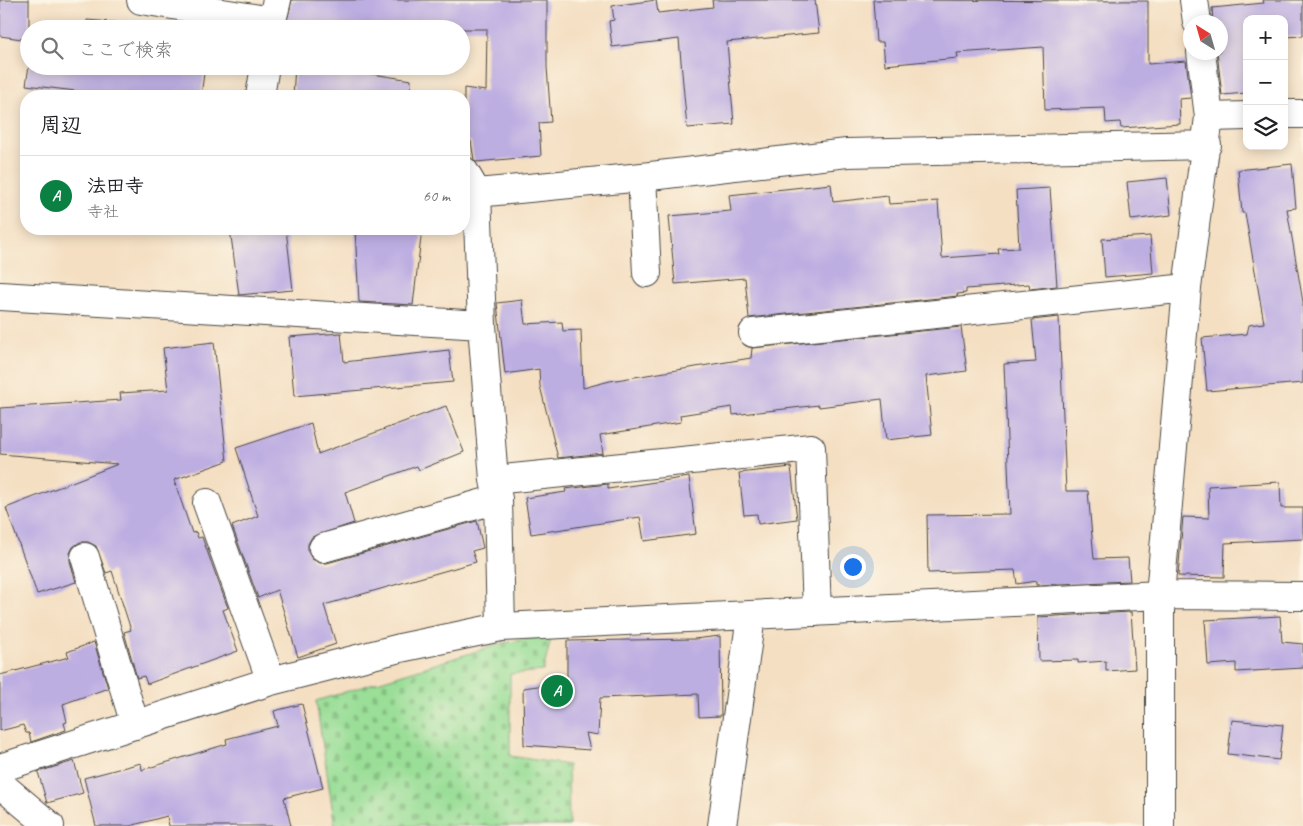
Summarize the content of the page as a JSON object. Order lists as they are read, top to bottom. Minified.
{"north":"top left","page":{"map_buttons":["+","−"],"search":"ここで検索","heading":"周辺","list":[{"mark":"A","name":"法田寺","note":"寺社","value":"60 m"}],"pins":"A"}}
